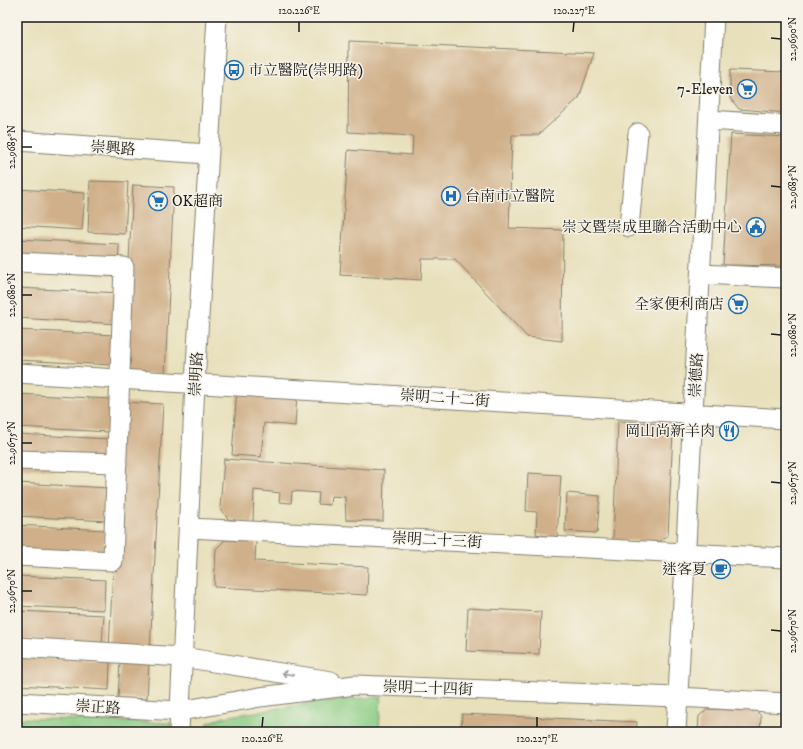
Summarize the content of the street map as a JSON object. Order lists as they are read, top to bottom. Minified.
{"streets":{"street":["崇興路","崇明路","崇德路","崇明二十二街","崇明二十三街","崇明二十四街","崇正路"]},"crossings":[["崇興路","崇明路"],["崇明路","崇明二十二街"],["崇明路","崇明二十三街"],["崇明路","崇明二十四街"],["崇明路","崇正路"],["崇德路","崇明二十二街"],["崇德路","崇明二十三街"],["崇德路","崇明二十四街"],["崇明二十四街","崇正路"]],"places":{"bus stop":["市立醫院(崇明路)"],"supermarket":["7-Eleven","OK超商","全家便利商店"],"hospital":["台南市立醫院"],"public building":["崇文暨崇成里聯合活動中心"],"restaurant":["岡山尚新羊肉"],"cafe":["迷客夏"]},"coordinates":["120.226°E","120.227°E","22.9690°N","22.9685°N","22.9680°N","22.9675°N","22.9670°N"]}
